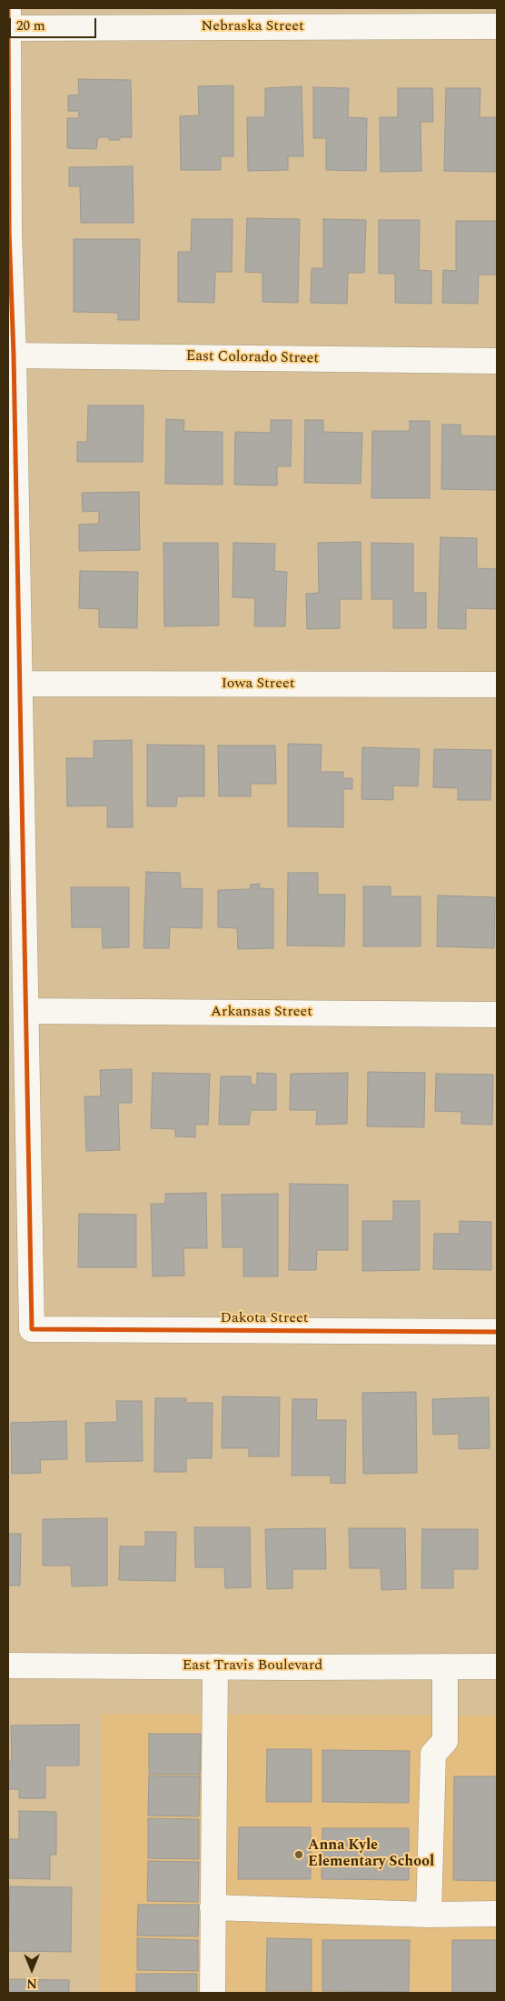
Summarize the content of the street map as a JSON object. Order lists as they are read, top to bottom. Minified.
{"streets":{"street":["Nebraska Street","East Colorado Street","Iowa Street","Arkansas Street","Dakota Street","East Travis Boulevard"]},"crossings":[["Arkansas Street","Dakota Street"]],"places":["Anna Kyle Elementary School"],"scale_bar":"20 m","north":"bottom"}
